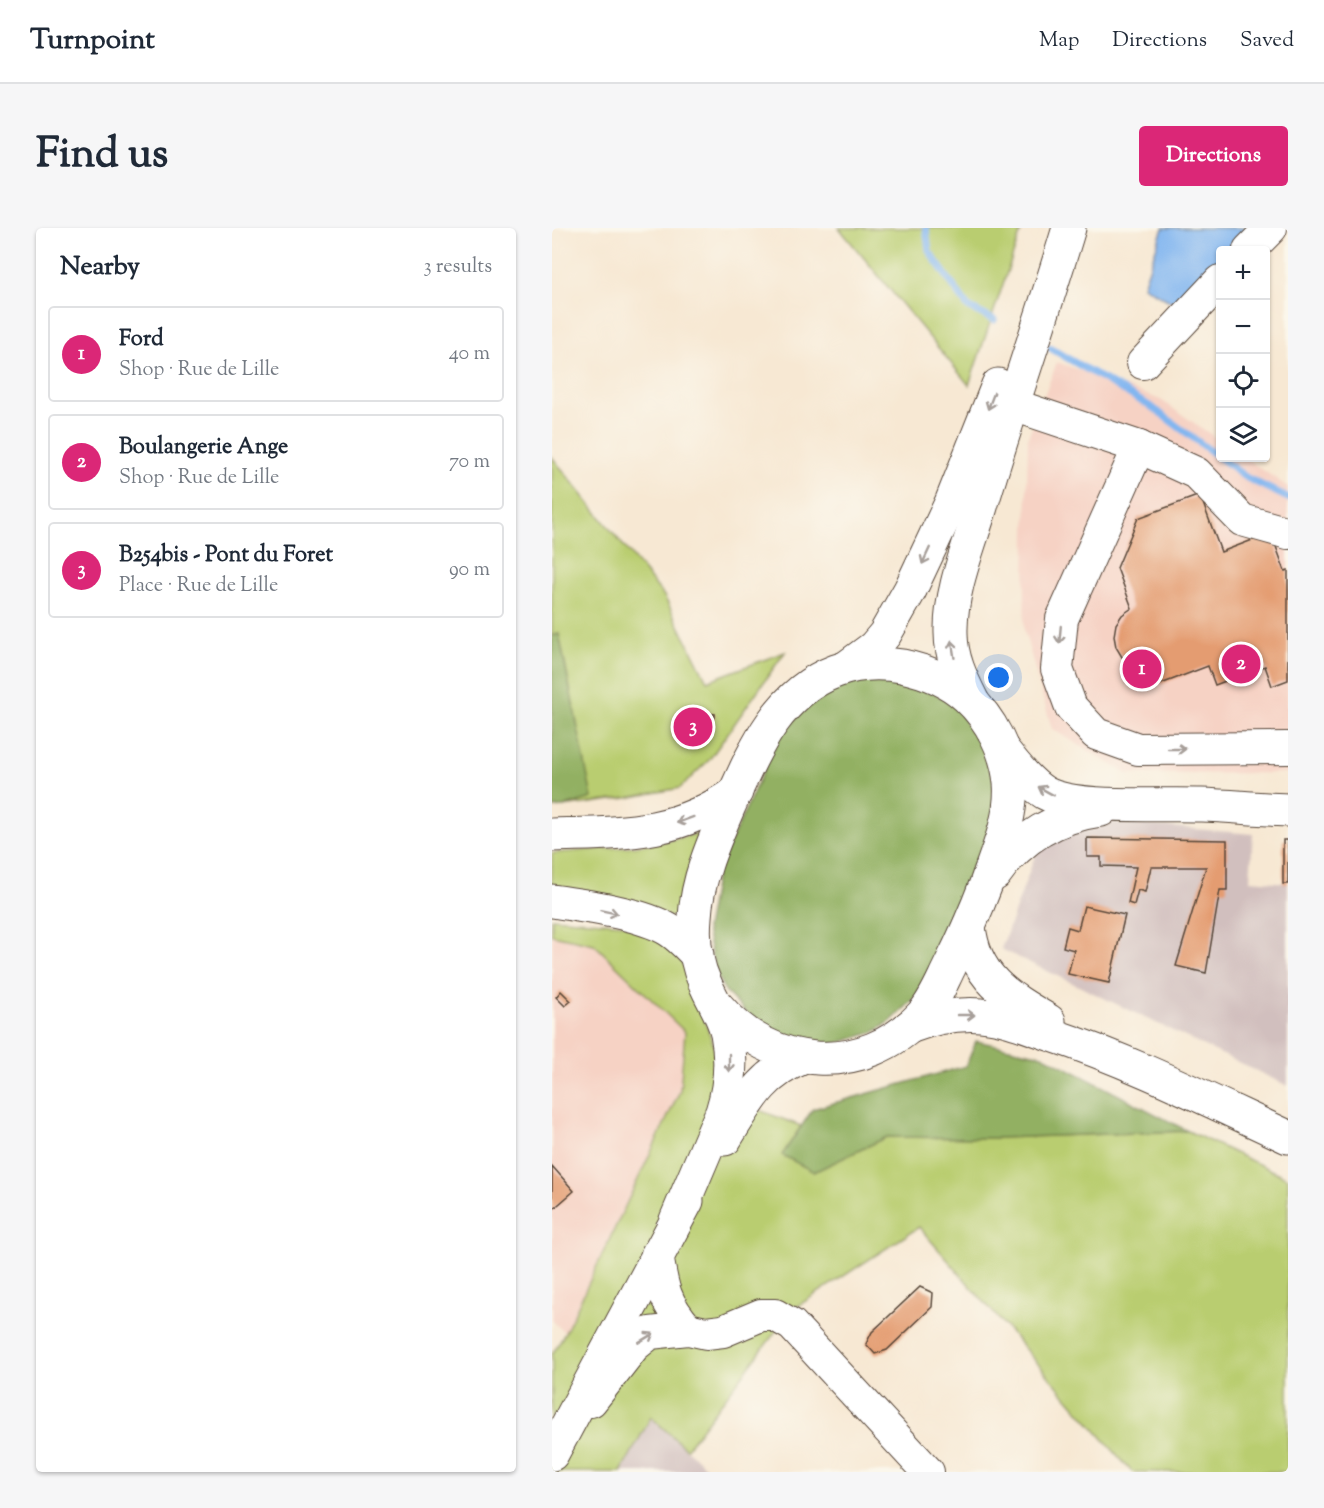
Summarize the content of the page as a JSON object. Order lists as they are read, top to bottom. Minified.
{"page":{"header":"Turnpoint","nav":["Map","Directions","Saved"],"title":"Find us","buttons":"Directions","heading":["Nearby","3 results"],"map_buttons":["+","−"],"list":[{"mark":"1","name":"Ford","note":"Shop · Rue de Lille","value":"40 m"},{"mark":"2","name":"Boulangerie Ange","note":"Shop · Rue de Lille","value":"70 m"},{"mark":"3","name":"B254bis - Pont du Foret","note":"Place · Rue de Lille","value":"90 m"}],"pins":["2","1","3"]}}
